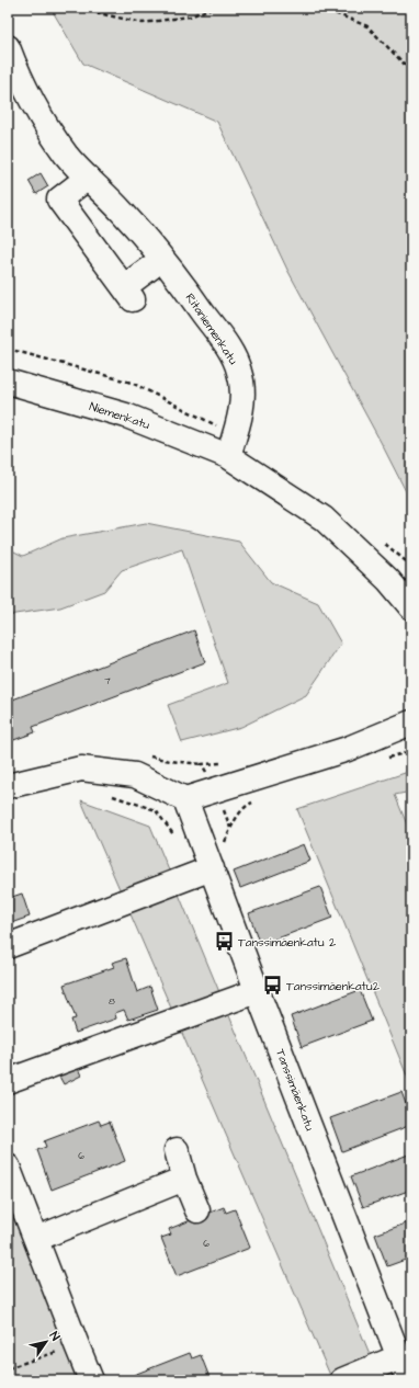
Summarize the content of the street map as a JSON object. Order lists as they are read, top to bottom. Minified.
{"streets":{"street":["Ritaniemenkatu","Niemenkatu","Tanssimäenkatu"]},"crossings":[["Ritaniemenkatu","Niemenkatu"]],"places":{"bus stop":["Tanssimäenkatu 2","Tanssimäenkatu2"]},"house_numbers":["7","8","6","6"],"north":"top right"}
